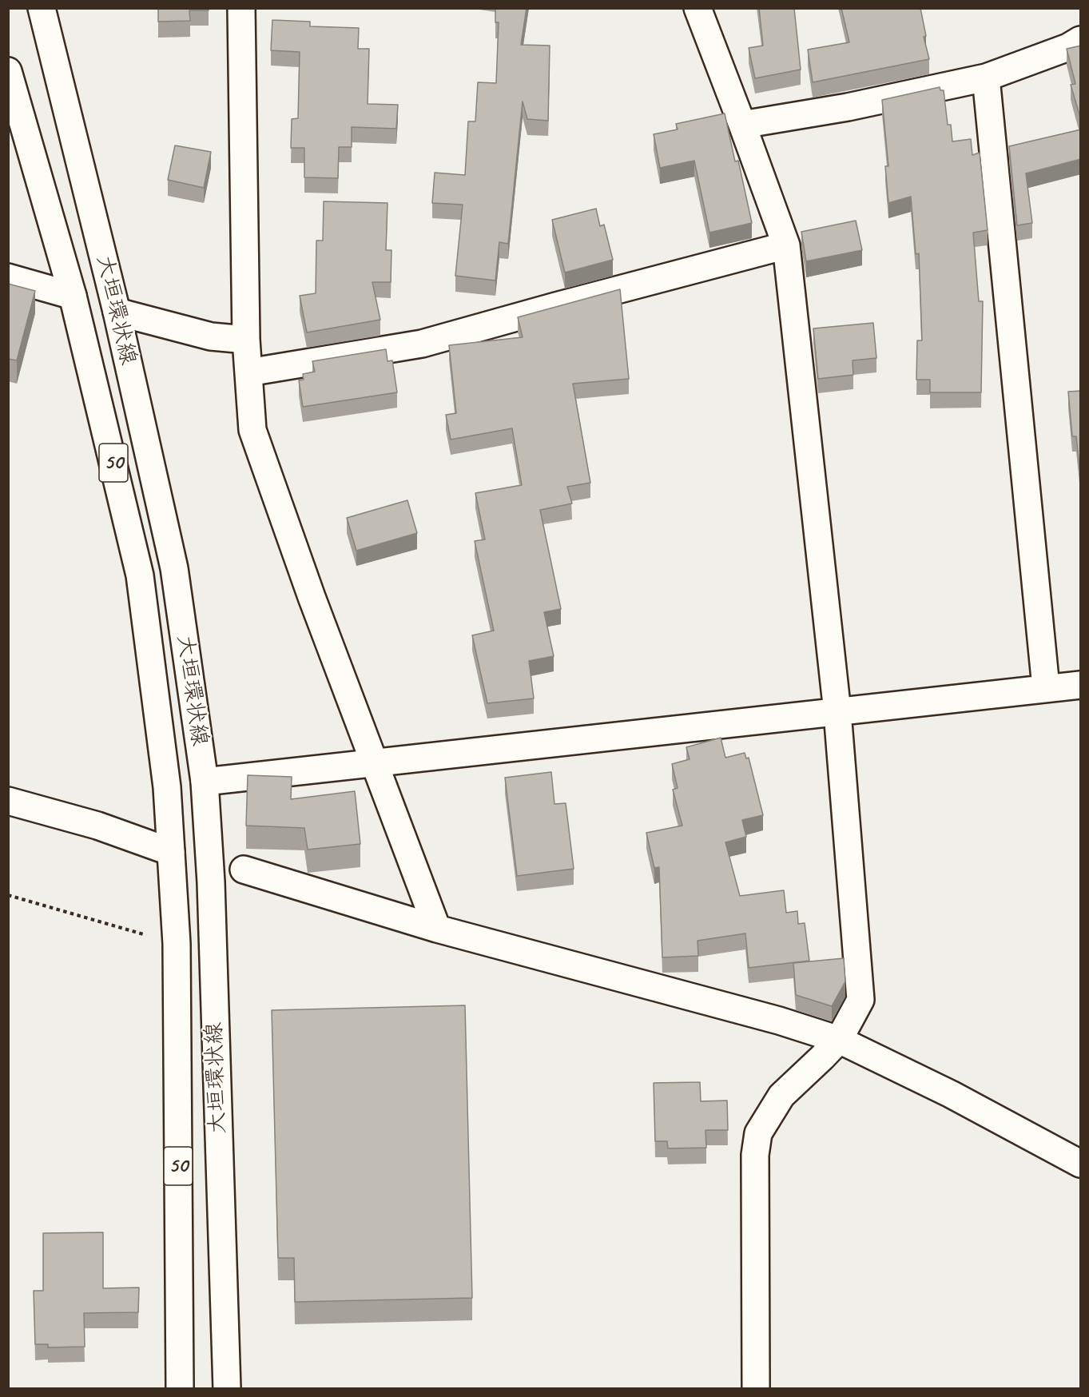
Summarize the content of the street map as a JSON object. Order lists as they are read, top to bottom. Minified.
{"streets":{"street":["大垣環状線","50"]}}
